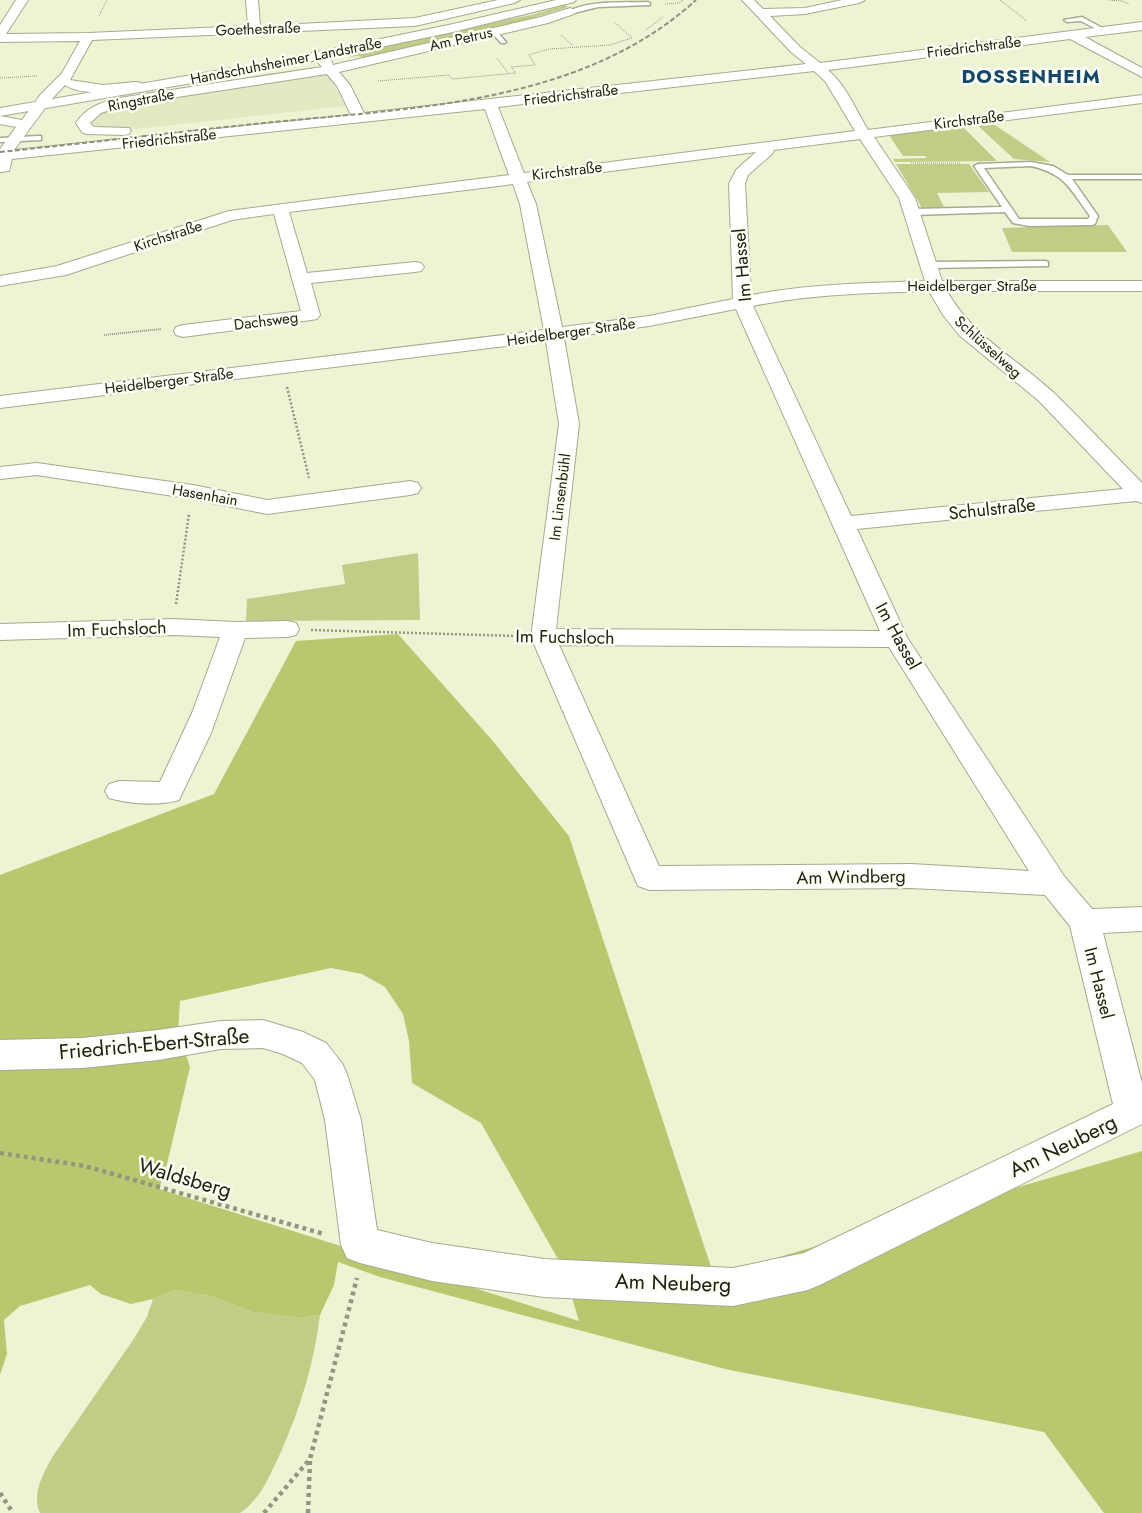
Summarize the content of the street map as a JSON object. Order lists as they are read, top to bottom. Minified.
{"streets":{"street":["Goethestraße","Am Petrus","Friedrichstraße","Handschuhsheimer Landstraße","Ringstraße","Kirchstraße","Im Hassel","Heidelberger Straße","Dachsweg","Schlüsselweg","Hasenhain","Im Linsenbühl","Schulstraße","Im Fuchsloch","Am Windberg","Friedrich-Ebert-Straße","Am Neuberg"],"path":["Waldsberg"]},"crossings":[["Am Petrus","Handschuhsheimer Landstraße"],["Am Petrus","Ringstraße"],["Friedrichstraße","Ringstraße"],["Friedrichstraße","Schlüsselweg"],["Friedrichstraße","Im Linsenbühl"],["Handschuhsheimer Landstraße","Ringstraße"],["Kirchstraße","Im Hassel"],["Kirchstraße","Dachsweg"],["Kirchstraße","Schlüsselweg"],["Kirchstraße","Im Linsenbühl"],["Im Hassel","Heidelberger Straße"],["Im Hassel","Schulstraße"],["Im Hassel","Im Fuchsloch"],["Im Hassel","Am Windberg"],["Im Hassel","Am Neuberg"],["Heidelberger Straße","Schlüsselweg"],["Heidelberger Straße","Im Linsenbühl"],["Schlüsselweg","Schulstraße"],["Im Linsenbühl","Im Fuchsloch"],["Im Linsenbühl","Am Windberg"],["Im Fuchsloch","Am Windberg"],["Friedrich-Ebert-Straße","Am Neuberg"],["Friedrich-Ebert-Straße","Waldsberg"],["Am Neuberg","Waldsberg"]],"districts":["DOSSENHEIM"]}
